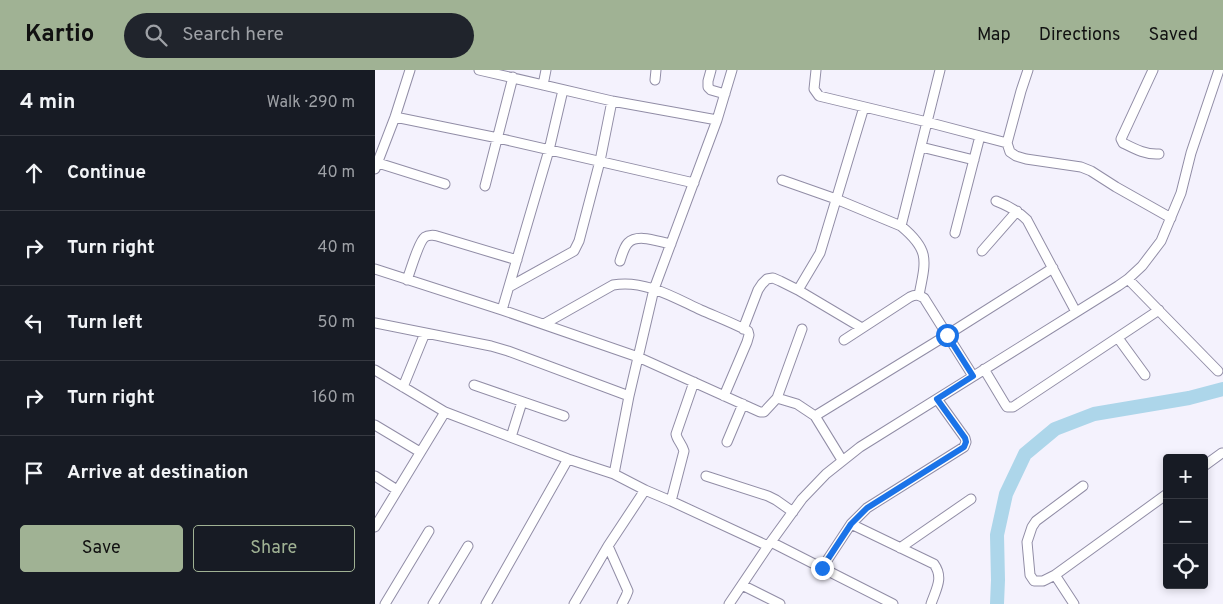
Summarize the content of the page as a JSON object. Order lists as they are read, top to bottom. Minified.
{"page":{"header":"Kartio","search":"Search here","nav":["Map","Directions","Saved"],"heading":["4 min","Walk · 290 m"],"list":[["Continue","40 m"],["Turn right","40 m"],["Turn left","50 m"],["Turn right","160 m"],"Arrive at destination"],"map_buttons":["+","−"],"buttons":["Save","Share"]}}
